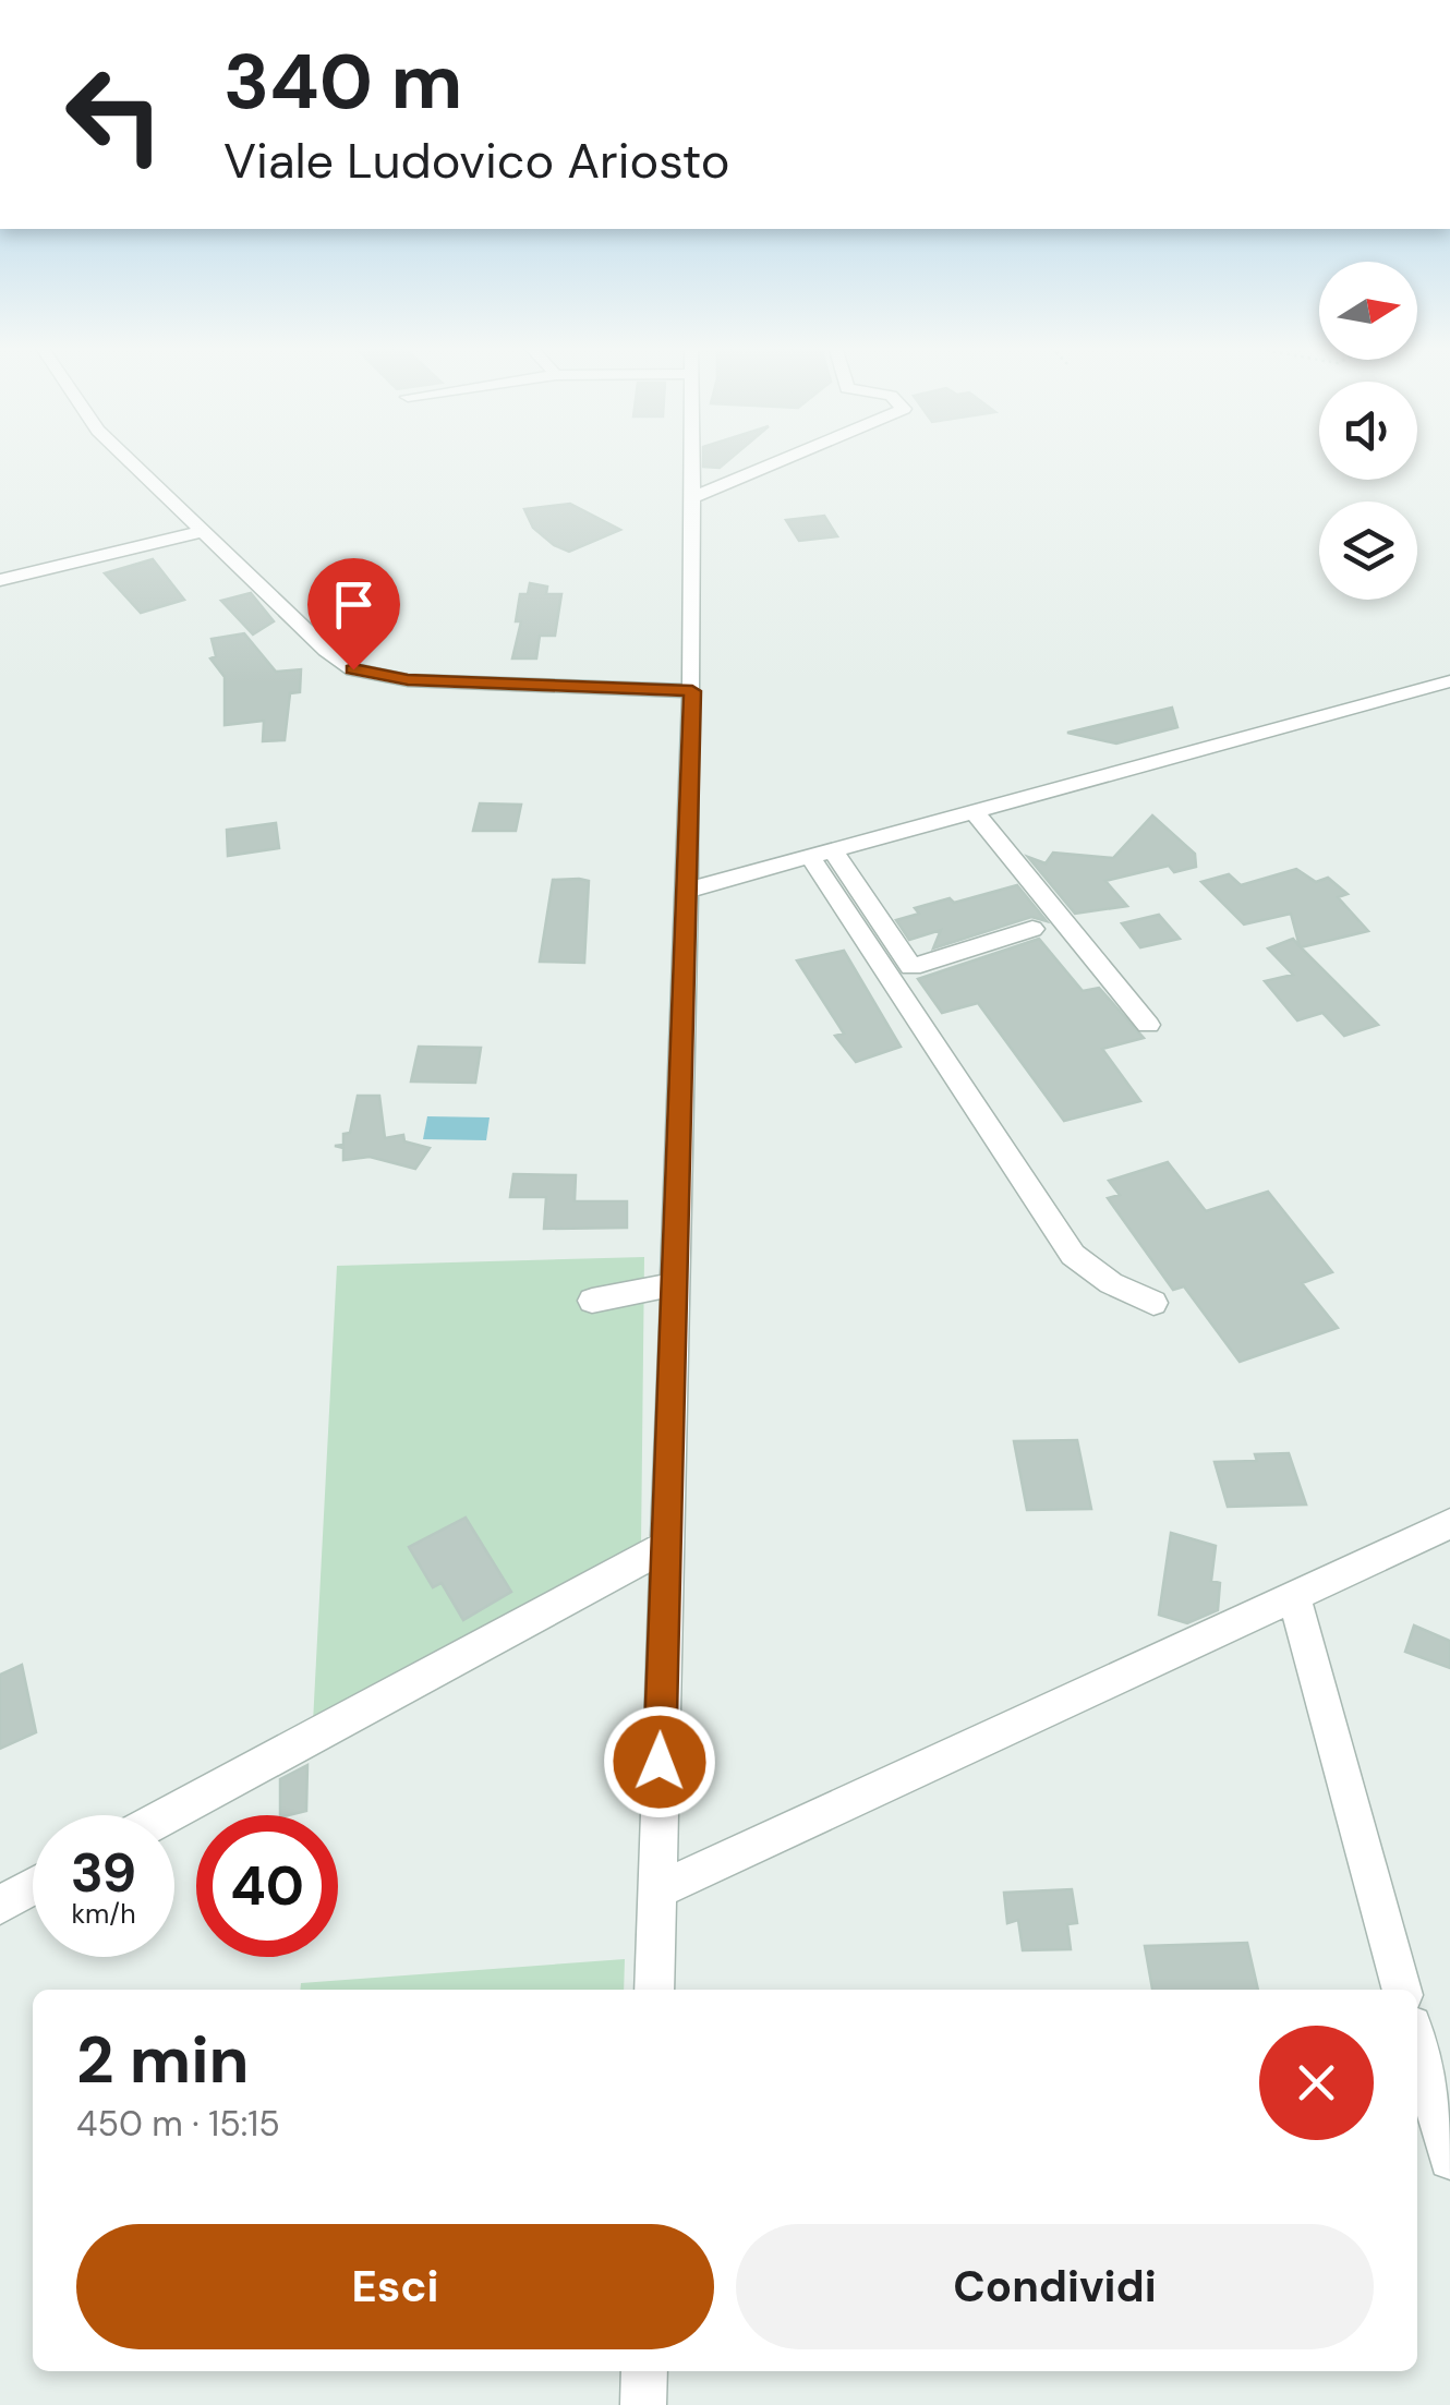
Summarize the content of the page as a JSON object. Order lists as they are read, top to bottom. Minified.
{"north":"right","page":{"turn":["340 m","Viale Ludovico Ariosto"],"speed":"39 km/h","limit":"40","heading":["2 min","450 m · 15:15"],"buttons":["Esci","Condividi"]}}
